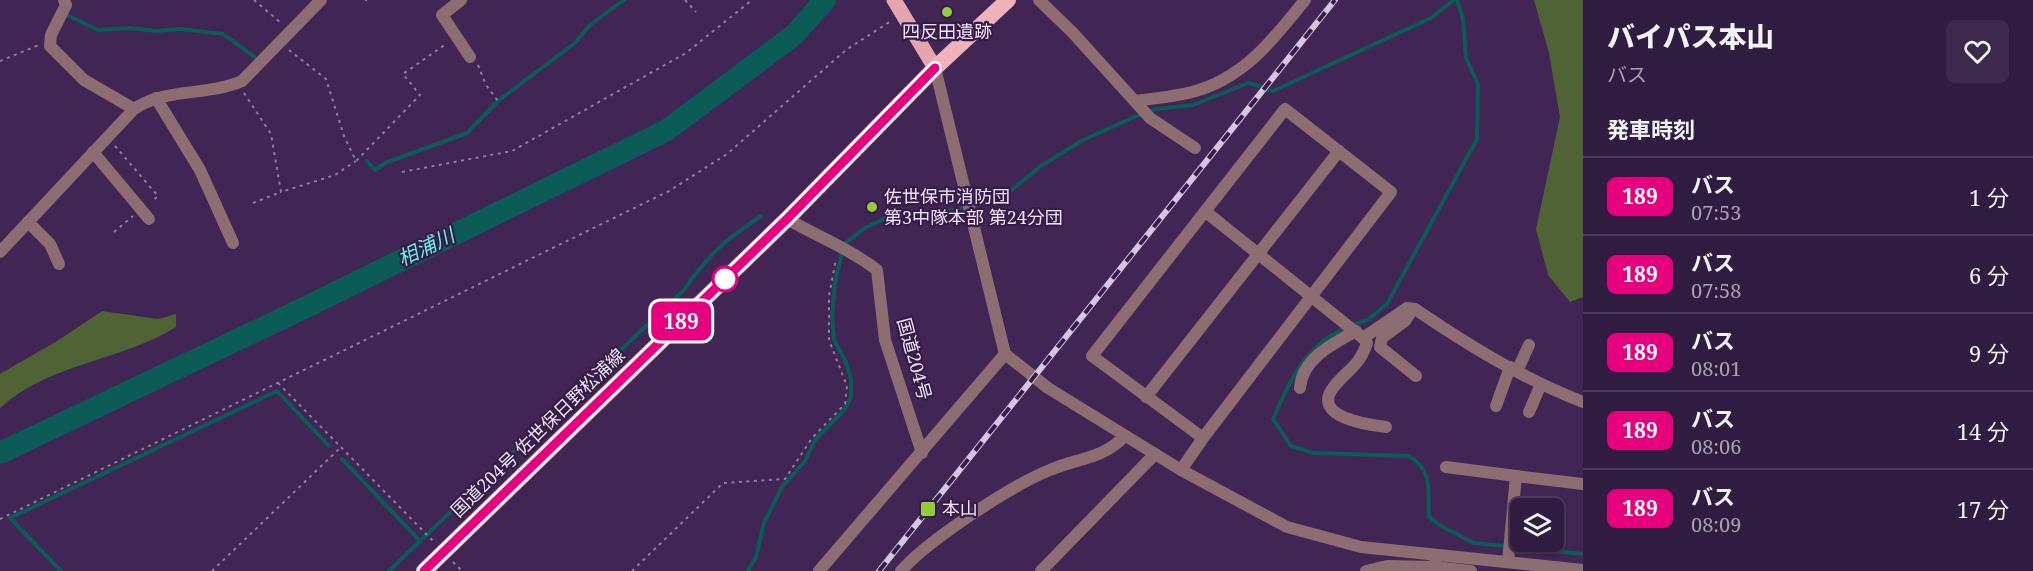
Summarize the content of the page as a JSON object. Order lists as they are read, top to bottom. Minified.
{"streets":{"highway":["国道204号 佐世保日野松浦線"],"street":["国道204号"]},"crossings":[["国道204号","国道204号 佐世保日野松浦線"]],"water":["相浦川"],"places":{"other":["四反田遺跡","佐世保市消防団 第3中隊本部 第24分団"],"transit":["本山"]},"lines":["bus line 189"],"page":{"on_map":"189","heading":[["バイパス本山","バス"],"発車時刻"],"list":[{"mark":"189","name":"バス","note":"07:53","value":"1 分"},{"mark":"189","name":"バス","note":"07:58","value":"6 分"},{"mark":"189","name":"バス","note":"08:01","value":"9 分"},{"mark":"189","name":"バス","note":"08:06","value":"14 分"},{"mark":"189","name":"バス","note":"08:09","value":"17 分"}]}}
